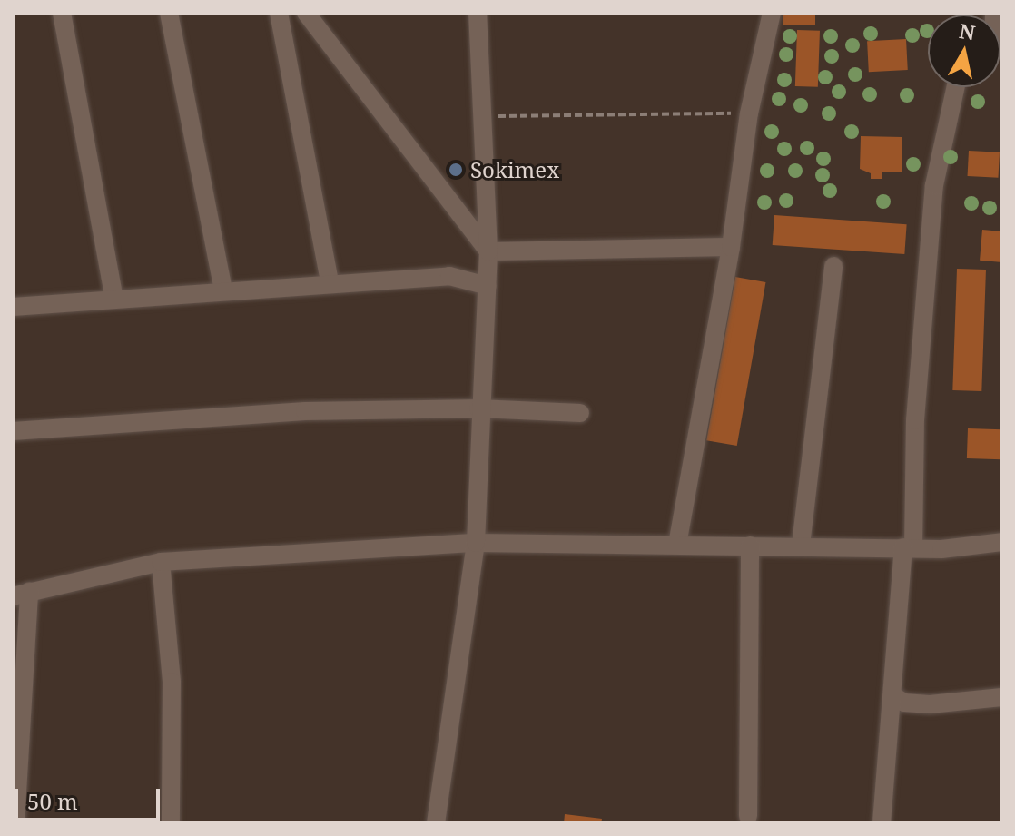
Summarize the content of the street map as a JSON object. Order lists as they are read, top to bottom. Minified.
{"places":["Sokimex"],"scale_bar":"50 m","north":"top"}
